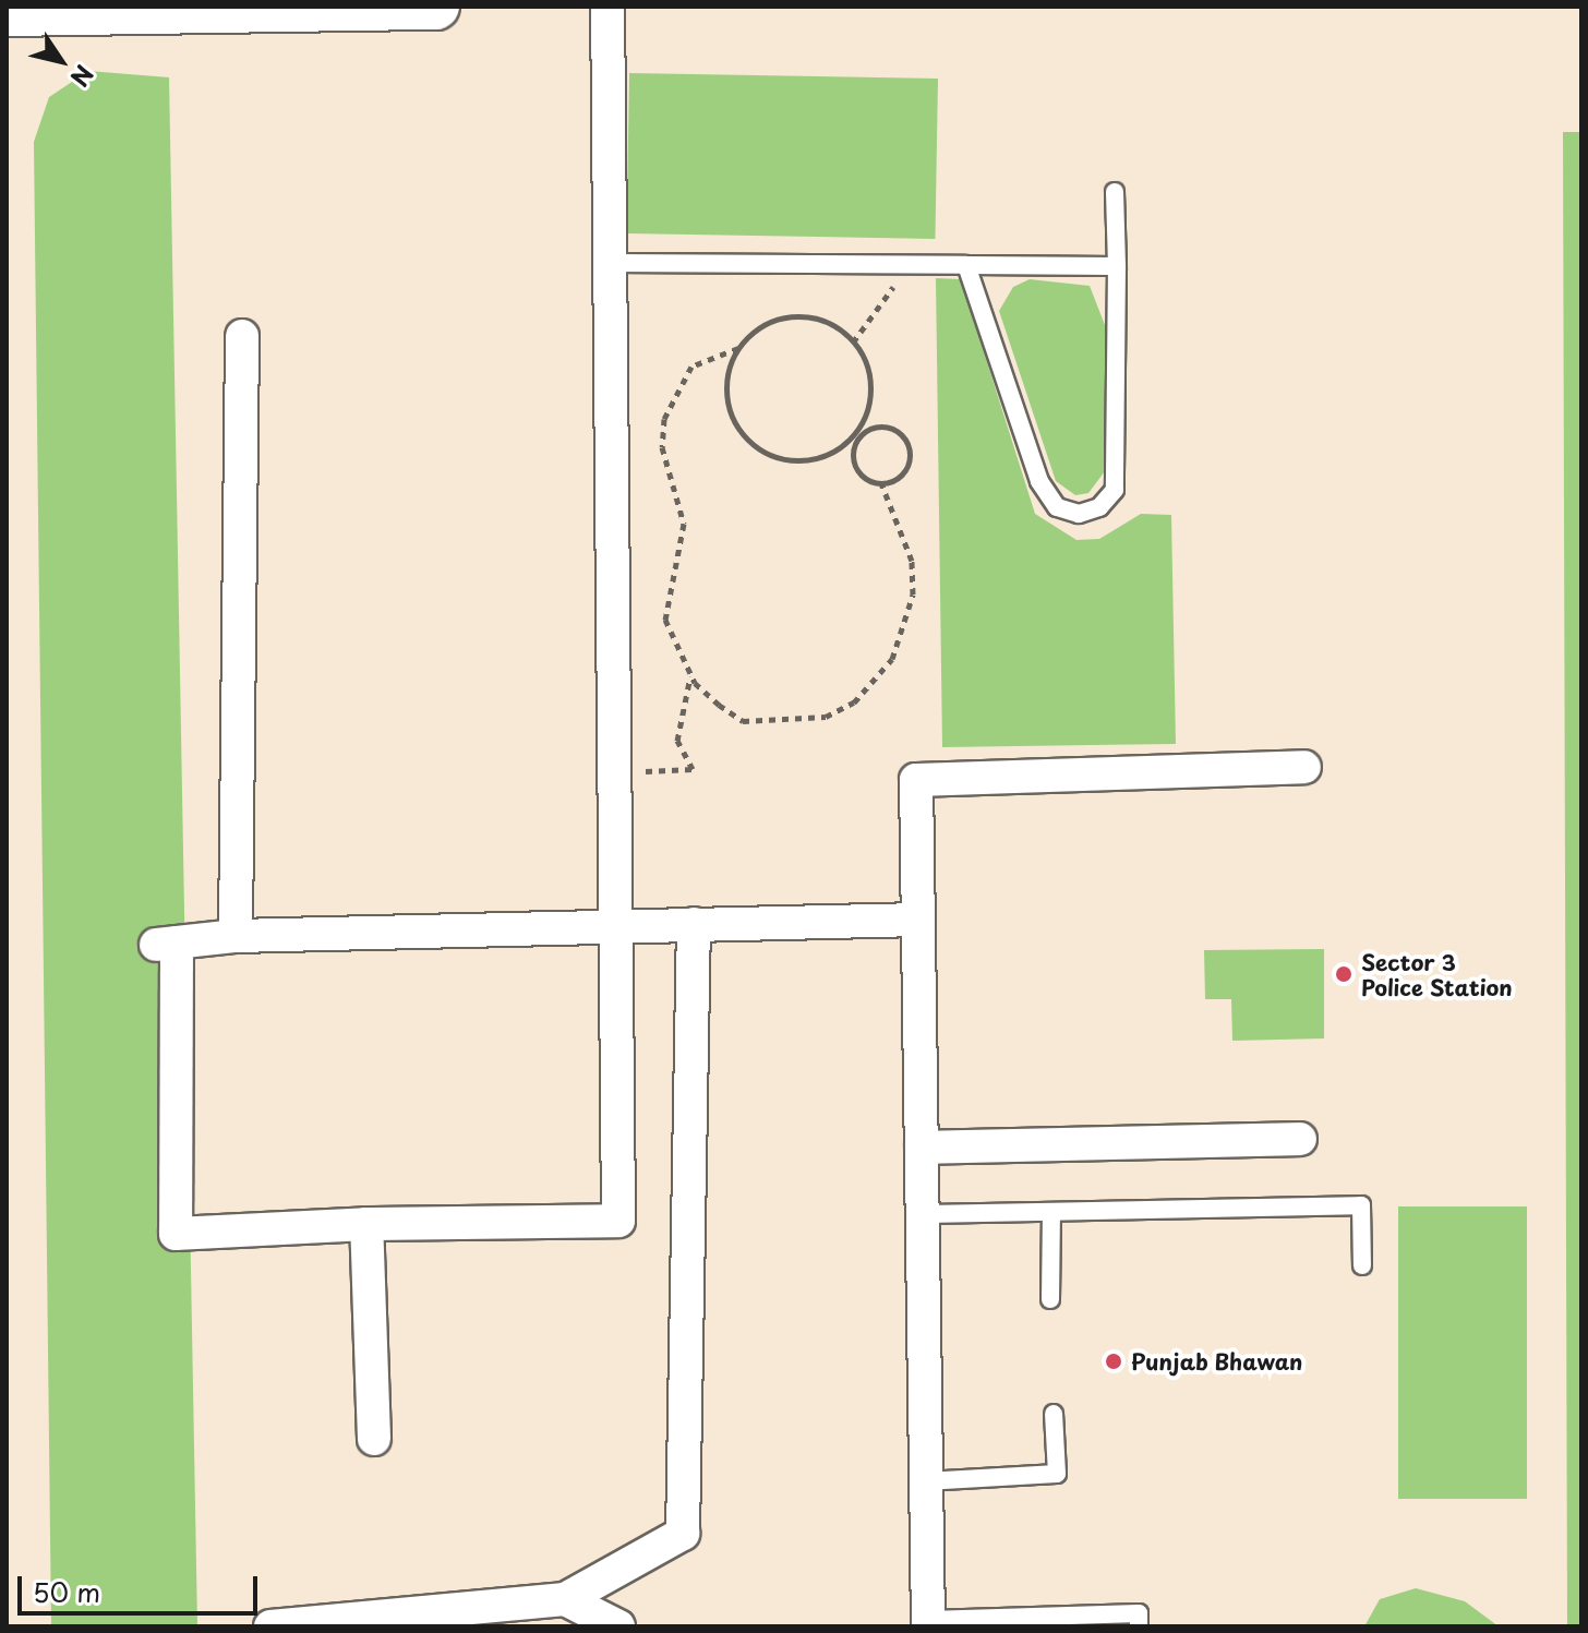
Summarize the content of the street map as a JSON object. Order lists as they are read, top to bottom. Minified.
{"places":["Sector 3 Police Station","Punjab Bhawan"],"scale_bar":"50 m","north":"bottom right"}
